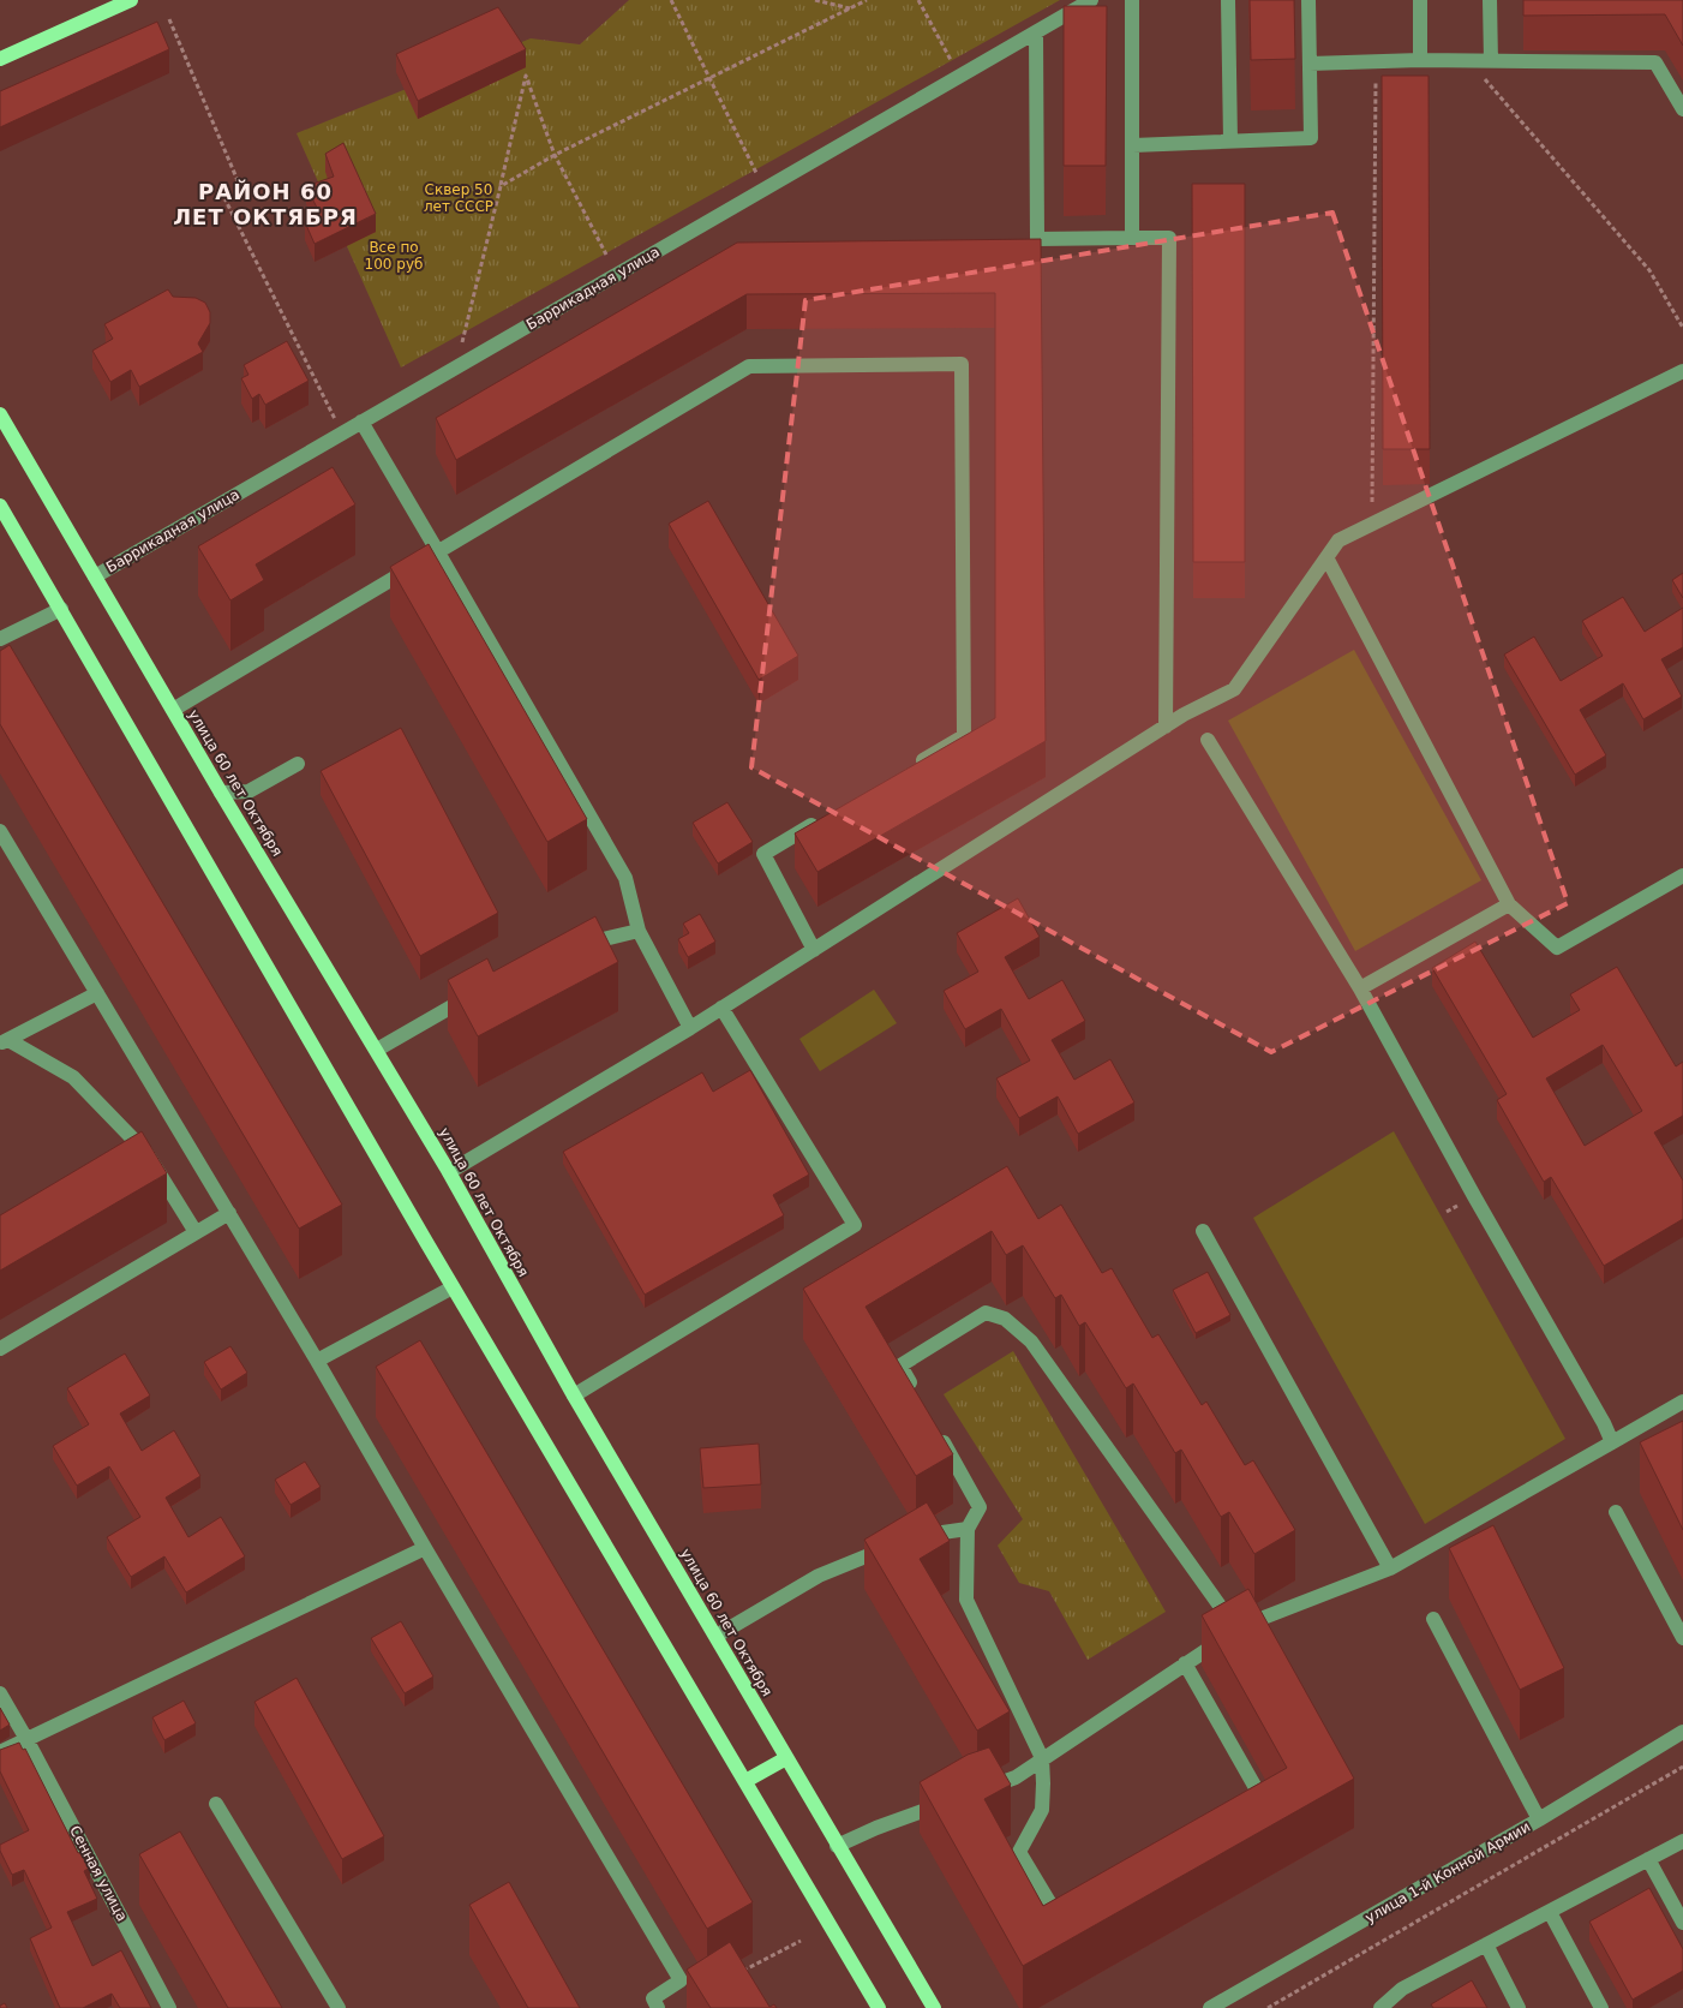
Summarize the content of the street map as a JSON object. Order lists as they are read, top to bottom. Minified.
{"streets":{"main road":["улица 60 лет Октября"],"street":["Баррикадная улица","улица 1-й Конной Армии","Сенная улица"]},"crossings":[["Баррикадная улица","улица 60 лет Октября"]],"districts":["РАЙОН 60 ЛЕТ ОКТЯБРЯ"],"parks":["Сквер 50 лет СССР","Все по 100 руб"]}
